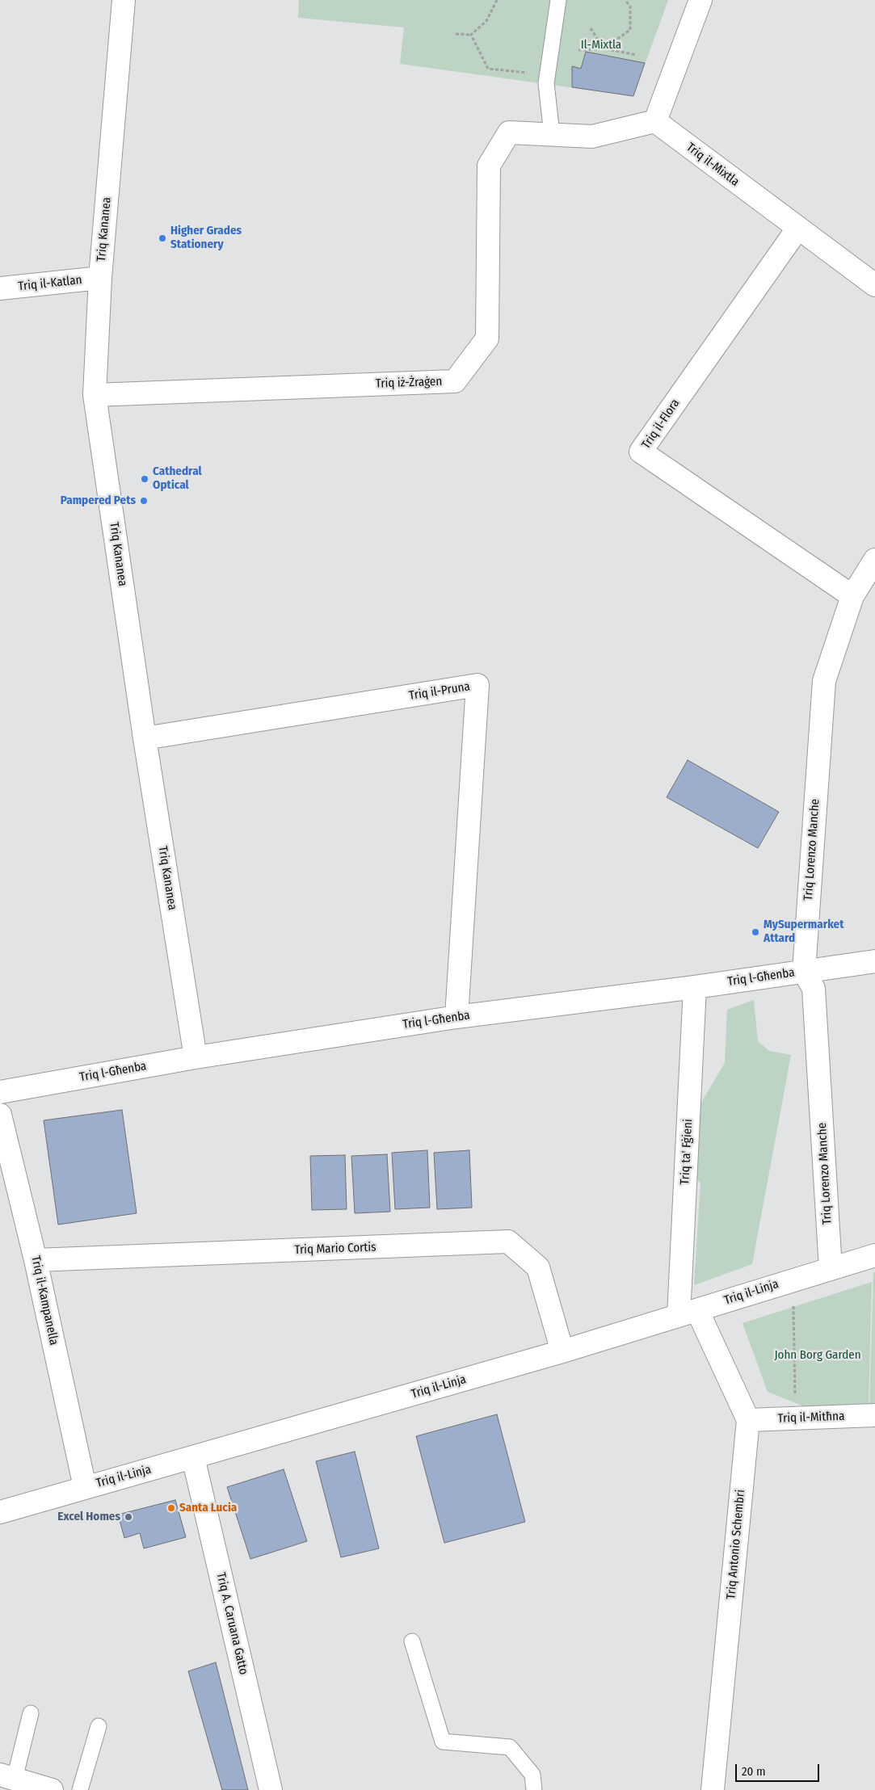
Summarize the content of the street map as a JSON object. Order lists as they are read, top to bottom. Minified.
{"streets":{"street":["Triq il-Mixtla","Triq Kananea","Triq il-Katlan","Triq iż-Żraġen","Triq il-Flora","Triq il-Pruna","Triq Lorenzo Manche","Triq l-Għenba","Triq ta' Fġieni","Triq Mario Cortis","Triq il-Linja","Triq il-Kampanella","Triq il-Mitħna","Triq Antonio Schembri","Triq A. Caruana Gatto"]},"crossings":[["Triq il-Mixtla","Triq iż-Żraġen"],["Triq il-Mixtla","Triq il-Flora"],["Triq Kananea","Triq il-Katlan"],["Triq Kananea","Triq iż-Żraġen"],["Triq Kananea","Triq il-Pruna"],["Triq Kananea","Triq l-Għenba"],["Triq il-Flora","Triq Lorenzo Manche"],["Triq il-Pruna","Triq l-Għenba"],["Triq Lorenzo Manche","Triq l-Għenba"],["Triq Lorenzo Manche","Triq il-Linja"],["Triq l-Għenba","Triq ta' Fġieni"],["Triq ta' Fġieni","Triq il-Linja"],["Triq Mario Cortis","Triq il-Linja"],["Triq Mario Cortis","Triq il-Kampanella"],["Triq il-Linja","Triq il-Kampanella"],["Triq il-Linja","Triq A. Caruana Gatto"],["Triq il-Mitħna","Triq Antonio Schembri"]],"parks":["Il-Mixtla","John Borg Garden"],"places":["Higher Grades Stationery","Cathedral Optical","Pampered Pets","MySupermarket Attard","Santa Lucia","Excel Homes"],"scale_bar":"20 m"}
